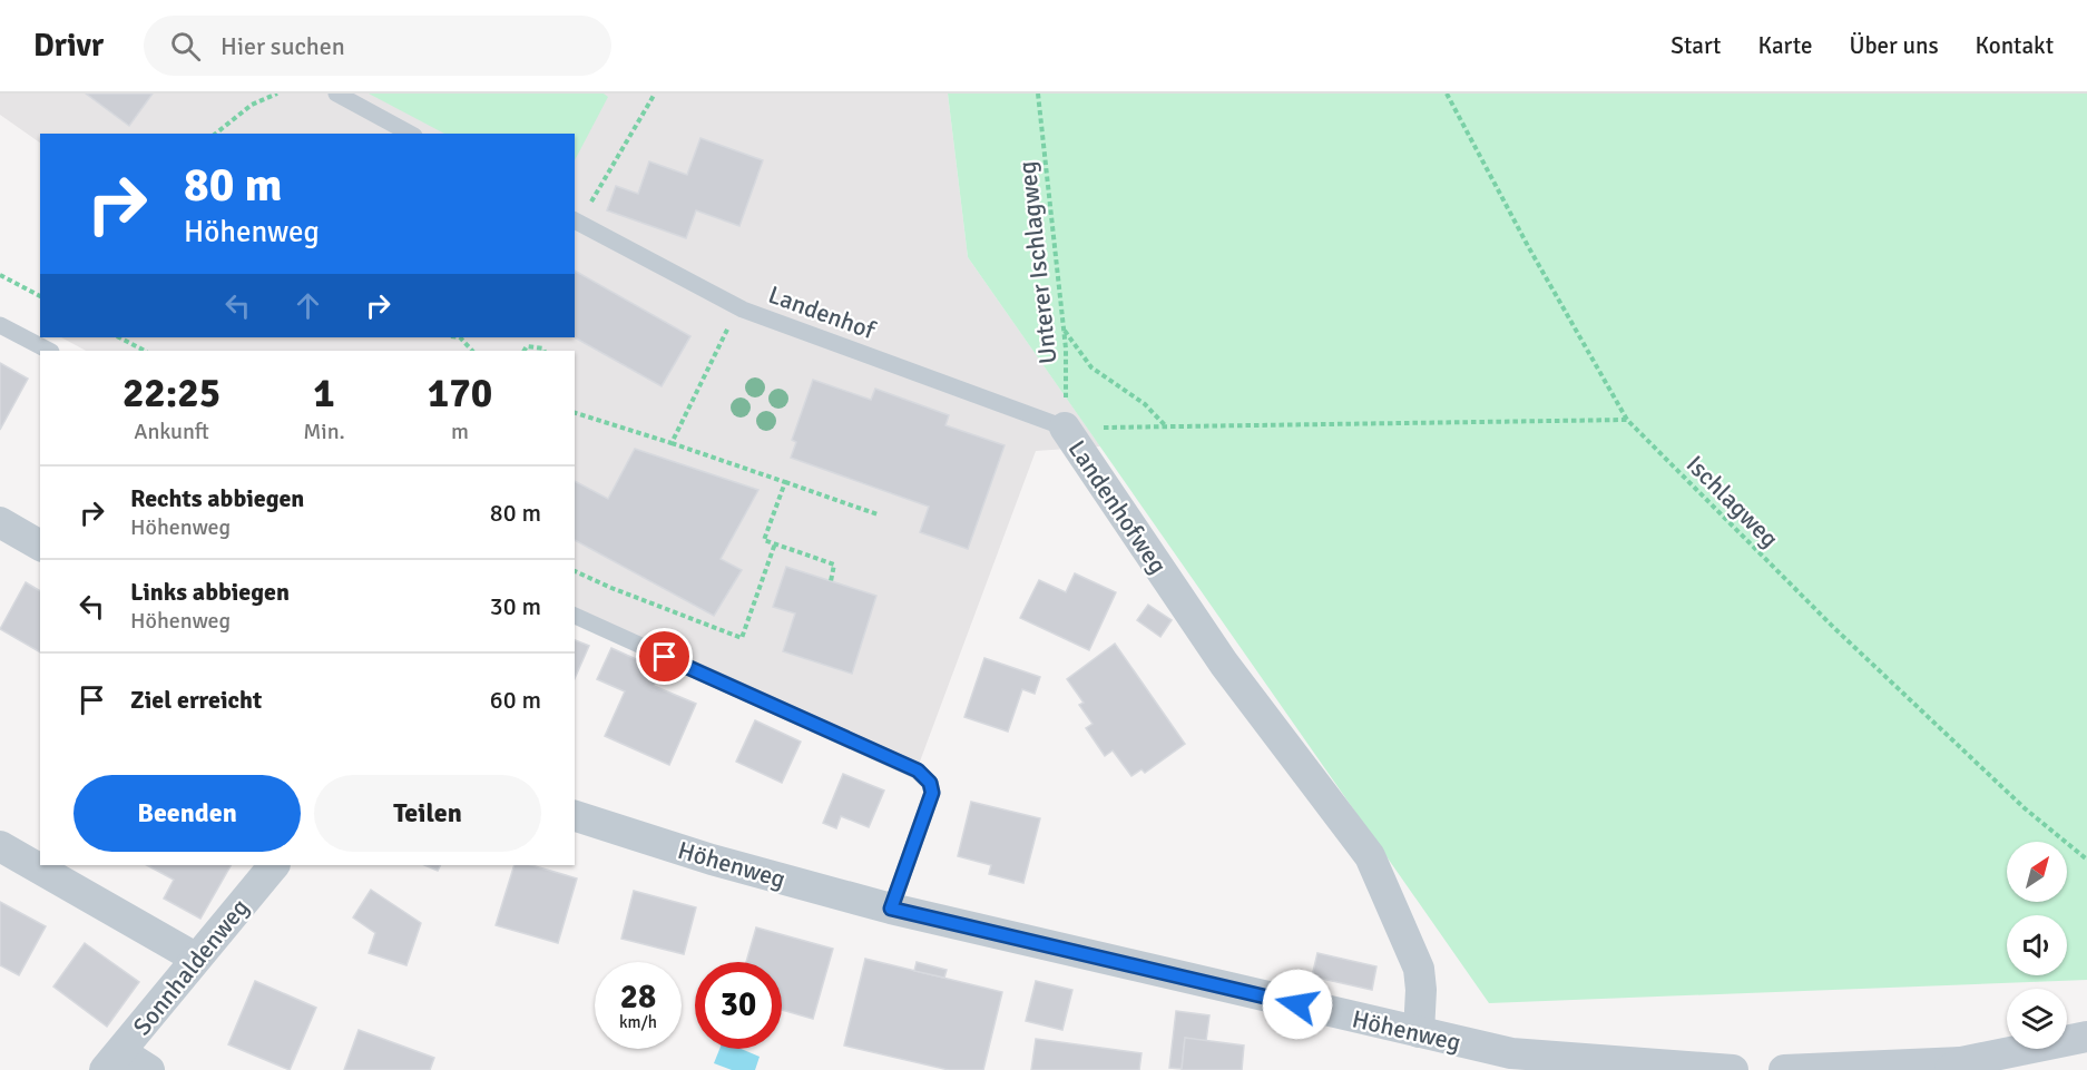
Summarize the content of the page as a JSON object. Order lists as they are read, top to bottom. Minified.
{"streets":{"street":["Landenhofweg","Höhenweg","Sonnhaldenweg"],"lane":["Landenhof"],"path":["Unterer Ischlagweg","Ischlagweg"]},"crossings":[["Unterer Ischlagweg","Landenhof"],["Unterer Ischlagweg","Landenhofweg"],["Landenhof","Landenhofweg"],["Ischlagweg","Landenhofweg"],["Landenhofweg","Höhenweg"]],"north":"top right","page":{"header":"Drivr","search":"Hier suchen","nav":["Start","Karte","Über uns","Kontakt"],"turn":["80 m","Höhenweg"],"eta":["22:25","Ankunft","1","Min.","170","m"],"list":[{"name":"Rechts abbiegen","note":"Höhenweg","value":"80 m"},{"name":"Links abbiegen","note":"Höhenweg","value":"30 m"},{"name":"Ziel erreicht","value":"60 m"}],"buttons":["Beenden","Teilen"],"speed":"28 km/h","limit":"30"}}
